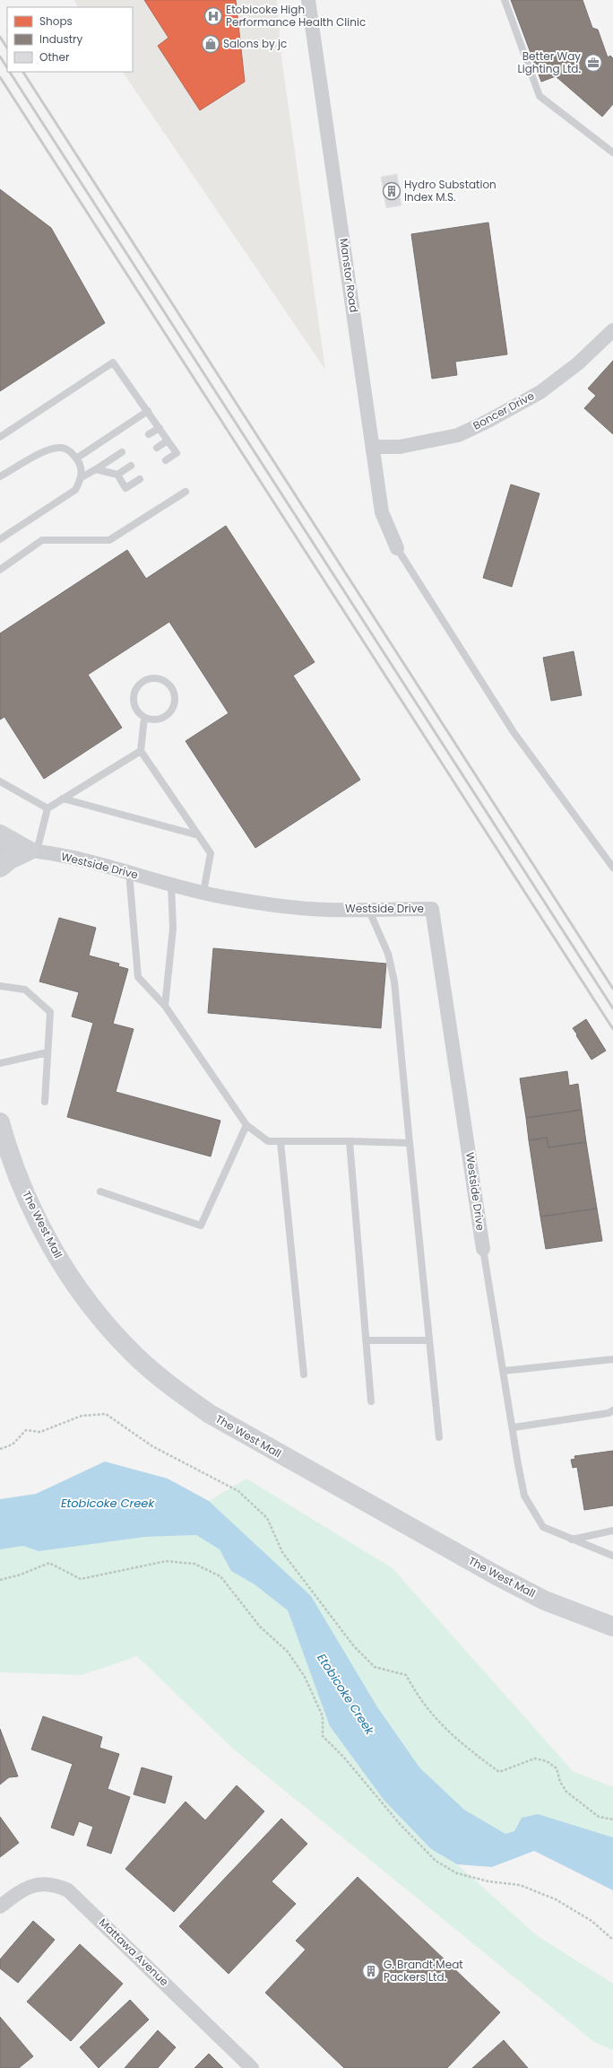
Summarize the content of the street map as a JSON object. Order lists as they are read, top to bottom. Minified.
{"streets":{"main road":["The West Mall"],"street":["Manstor Road","Boncer Drive","Westside Drive","Mattawa Avenue"]},"crossings":[["Manstor Road","Boncer Drive"]],"water":["Etobicoke Creek"],"places":{"hospital":["Etobicoke High Performance Health Clinic"],"shop":["Salons by jc"],"office":["Better Way Lighting Ltd."],"building":["Hydro Substation Index M.S.","G. Brandt Meat Packers Ltd."]},"legend":["Shops","Industry","Other"]}
